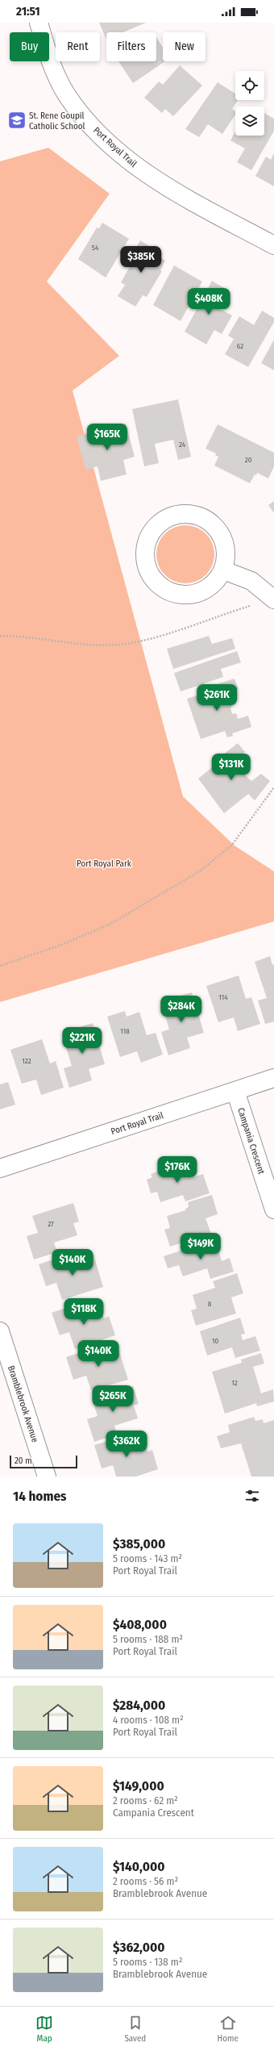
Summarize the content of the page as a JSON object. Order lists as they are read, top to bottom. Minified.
{"streets":{"street":["Port Royal Trail","Campania Crescent","Bramblebrook Avenue"]},"crossings":[["Port Royal Trail","Campania Crescent"]],"parks":["Port Royal Park"],"places":{"school or university":["St. Rene Goupil Catholic School"]},"house_numbers":["54","62","24","20","114","118","122","27","8","10","12"],"scale_bar":"20 m","page":{"status":"21:51","chip":["Buy","Rent","Filters","New"],"price":["$385K","$408K","$165K","$261K","$131K","$284K","$221K","$176K","$149K","$140K","$118K","$140K","$265K","$362K"],"scale":"20 m","heading":"14 homes","list":[{"name":"$385,000","note":"5 rooms · 143 m² · Port Royal Trail"},{"name":"$408,000","note":"5 rooms · 188 m² · Port Royal Trail"},{"name":"$284,000","note":"4 rooms · 108 m² · Port Royal Trail"},{"name":"$149,000","note":"2 rooms · 62 m² · Campania Crescent"},{"name":"$140,000","note":"2 rooms · 56 m² · Bramblebrook Avenue"},{"name":"$362,000","note":"5 rooms · 138 m² · Bramblebrook Avenue"}],"tabs":["Map","Saved","Home"]}}
